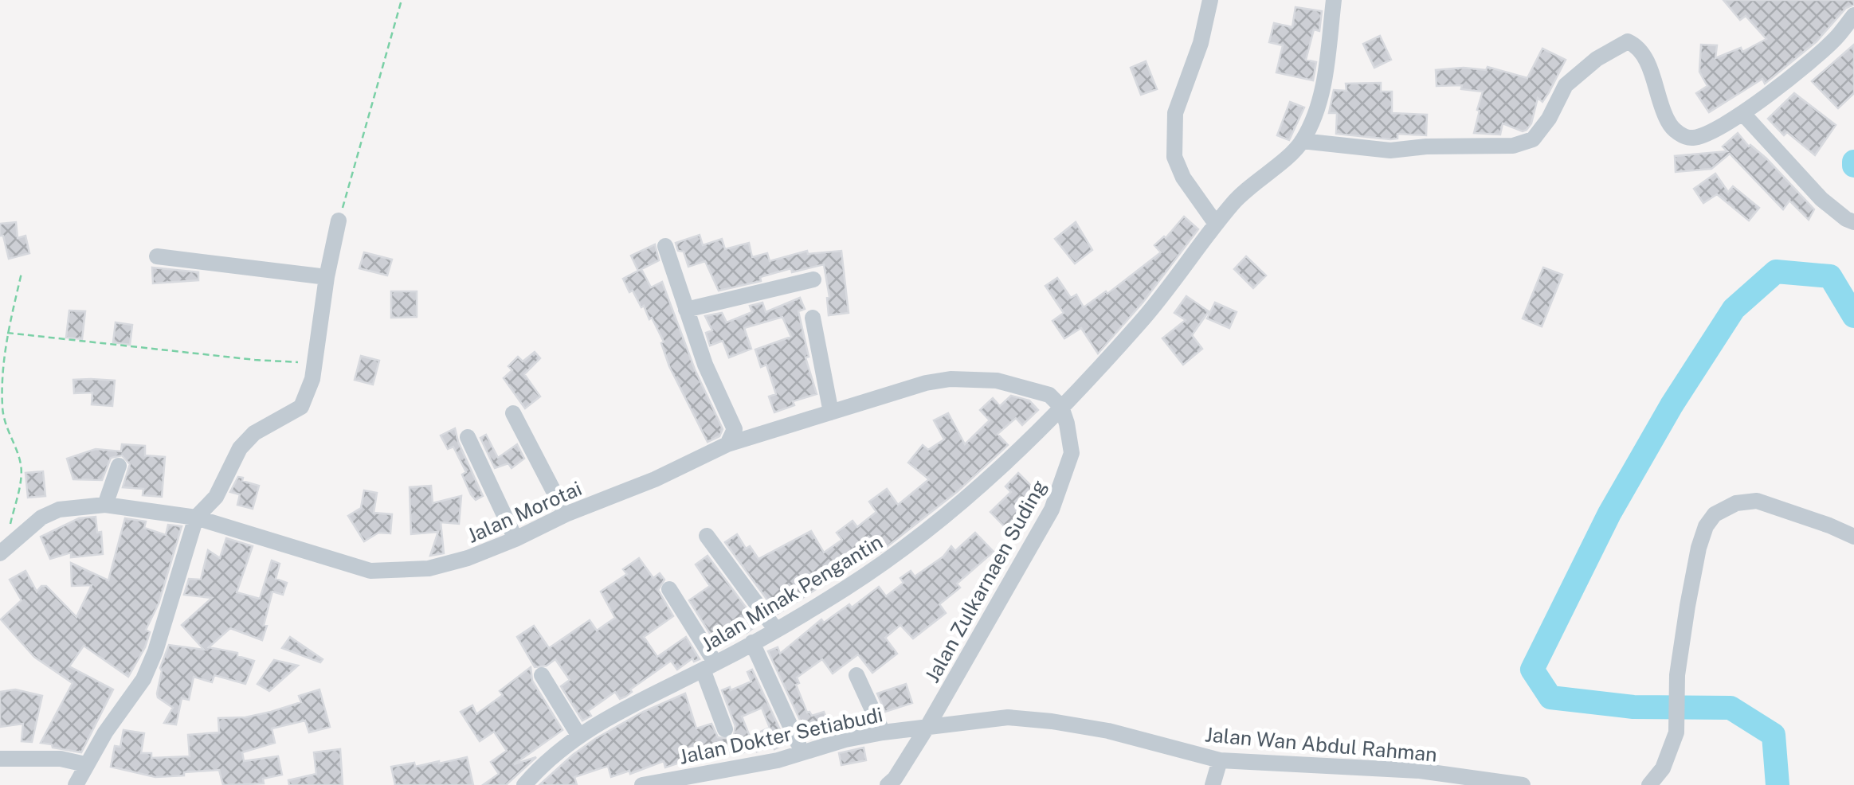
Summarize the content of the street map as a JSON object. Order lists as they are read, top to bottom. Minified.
{"streets":{"street":["Jalan Morotai","Jalan Zulkarnaen Suding","Jalan Minak Pengantin","Jalan Dokter Setiabudi","Jalan Wan Abdul Rahman"]},"crossings":[["Jalan Morotai","Jalan Zulkarnaen Suding"],["Jalan Morotai","Jalan Minak Pengantin"],["Jalan Zulkarnaen Suding","Jalan Minak Pengantin"],["Jalan Zulkarnaen Suding","Jalan Dokter Setiabudi"],["Jalan Zulkarnaen Suding","Jalan Wan Abdul Rahman"],["Jalan Dokter Setiabudi","Jalan Wan Abdul Rahman"]]}
